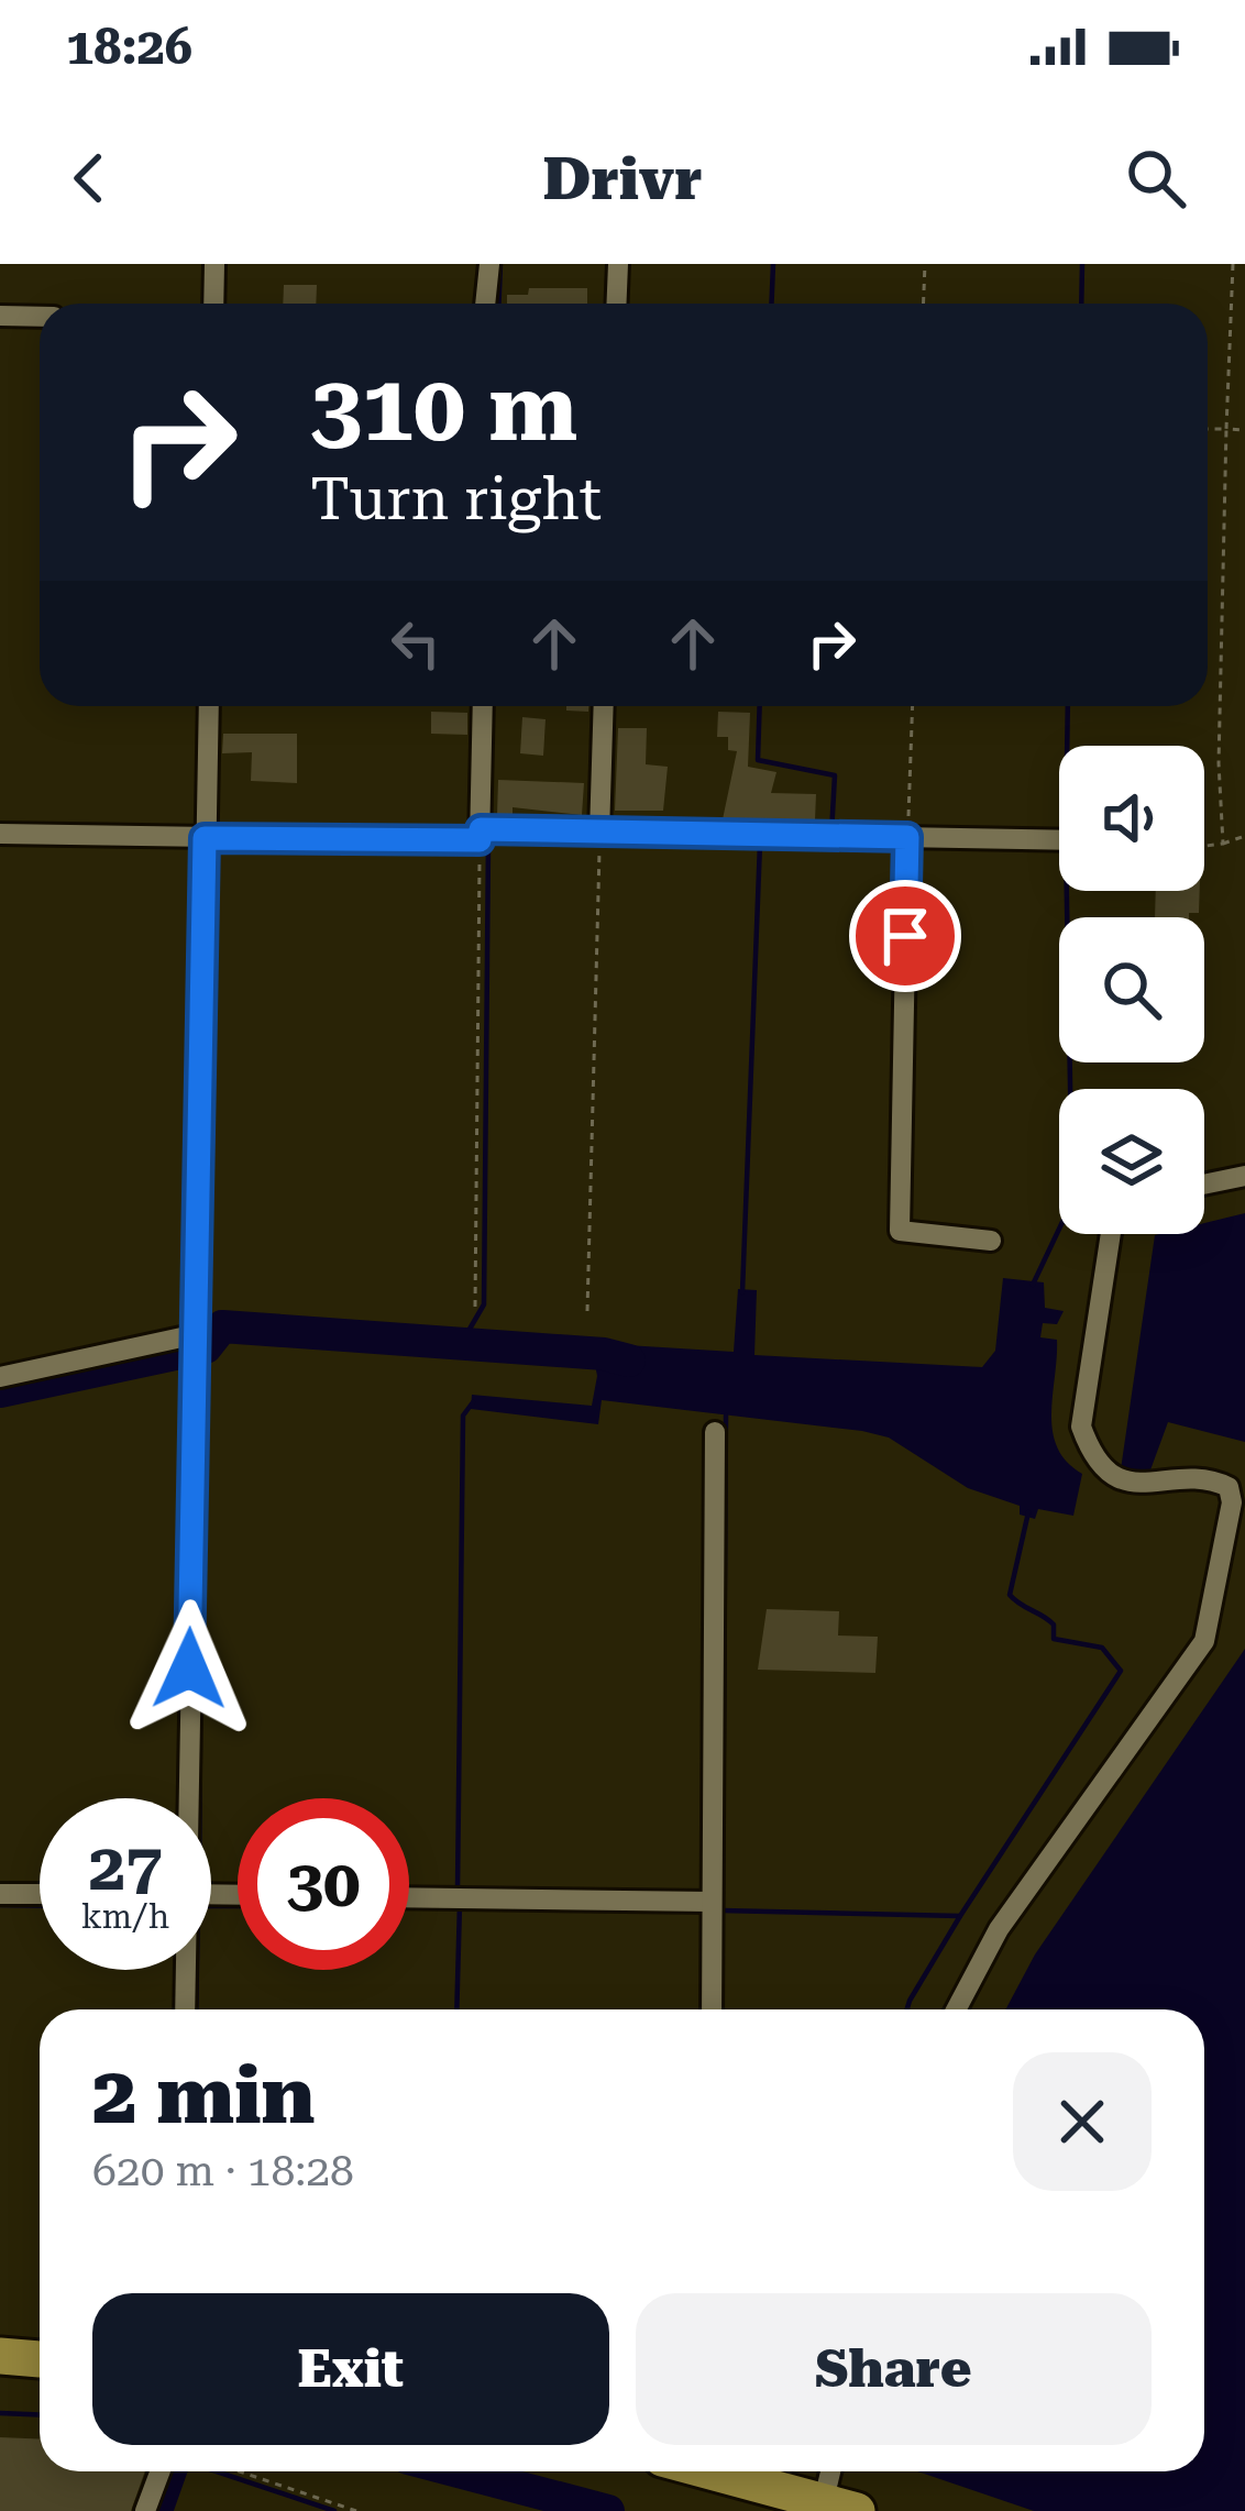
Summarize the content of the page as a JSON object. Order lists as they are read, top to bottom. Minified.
{"page":{"status":"18:26","header":"Drivr","turn":["310 m","Turn right"],"speed":"27 km/h","limit":"30","heading":["2 min","620 m · 18:28"],"buttons":["Exit","Share"]}}
